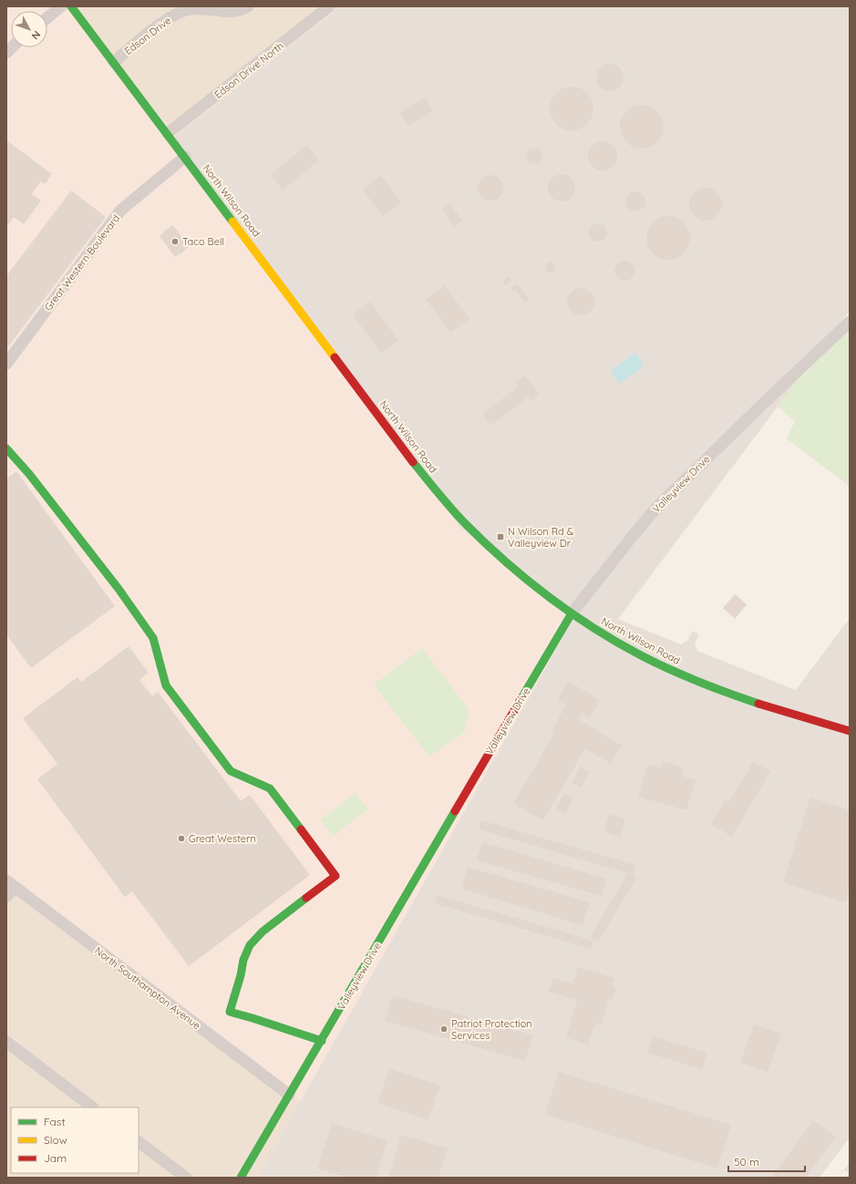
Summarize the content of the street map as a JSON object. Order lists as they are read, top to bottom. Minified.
{"streets":{"street":["Edson Drive","Edson Drive North","North Wilson Road","Great Western Boulevard","Valleyview Drive","North Southampton Avenue"]},"crossings":[["Edson Drive","North Wilson Road"],["Edson Drive North","North Wilson Road"],["North Wilson Road","Great Western Boulevard"],["North Wilson Road","Valleyview Drive"],["Valleyview Drive","North Southampton Avenue"]],"places":{"other":["Taco Bell","Great Western","Patriot Protection Services"],"transit":["N Wilson Rd & Valleyview Dr"]},"legend":["Fast","Slow","Jam"],"scale_bar":"50 m","north":"bottom right"}
